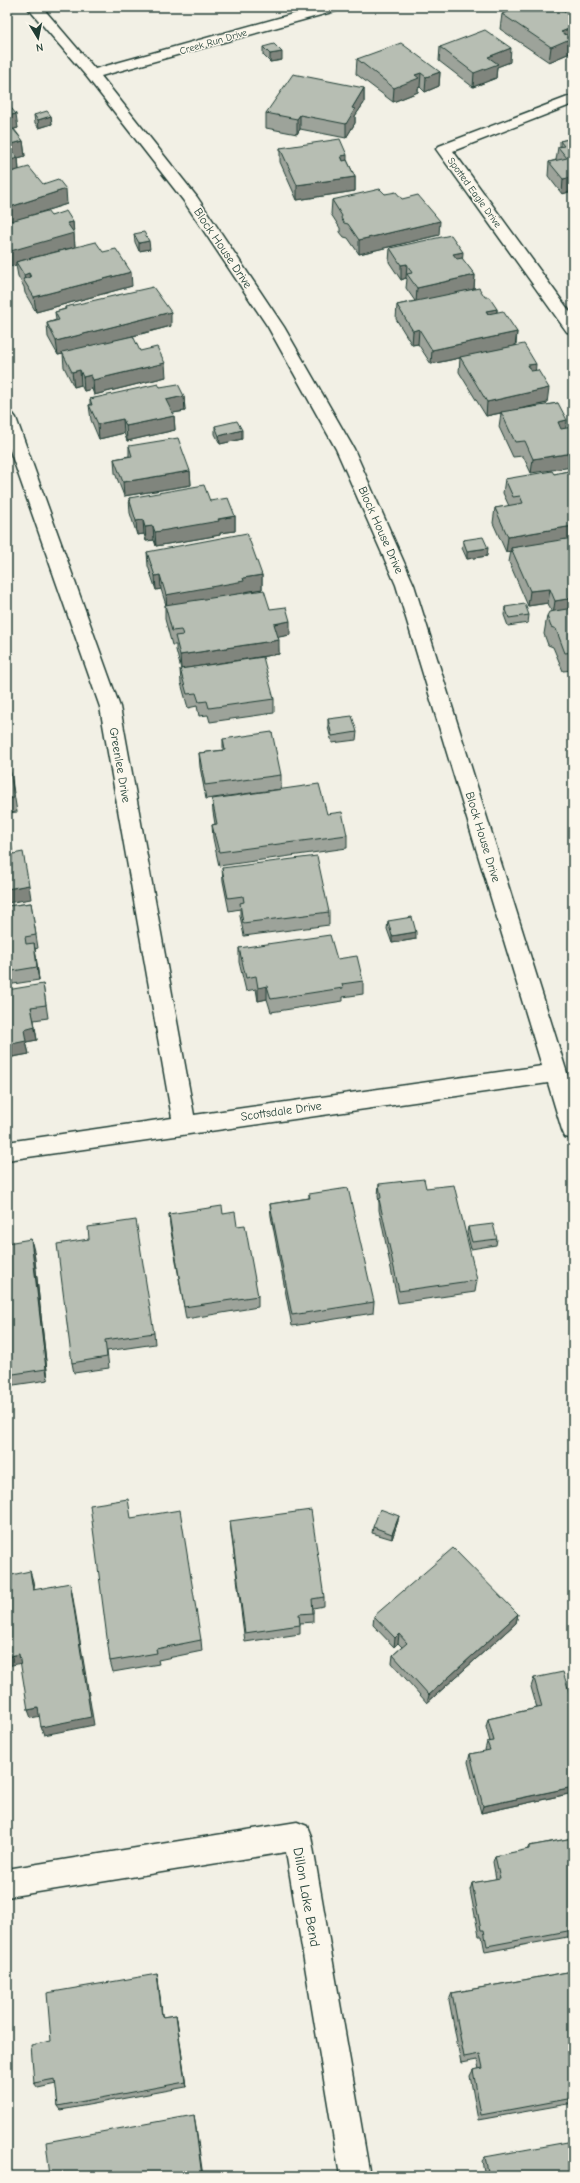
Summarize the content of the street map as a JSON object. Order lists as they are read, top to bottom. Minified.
{"streets":{"street":["Creek Run Drive","Spotted Eagle Drive","Block House Drive","Greenlee Drive","Scottsdale Drive","Dillon Lake Bend"]},"crossings":[["Creek Run Drive","Block House Drive"],["Block House Drive","Scottsdale Drive"],["Greenlee Drive","Scottsdale Drive"]],"north":"bottom"}
